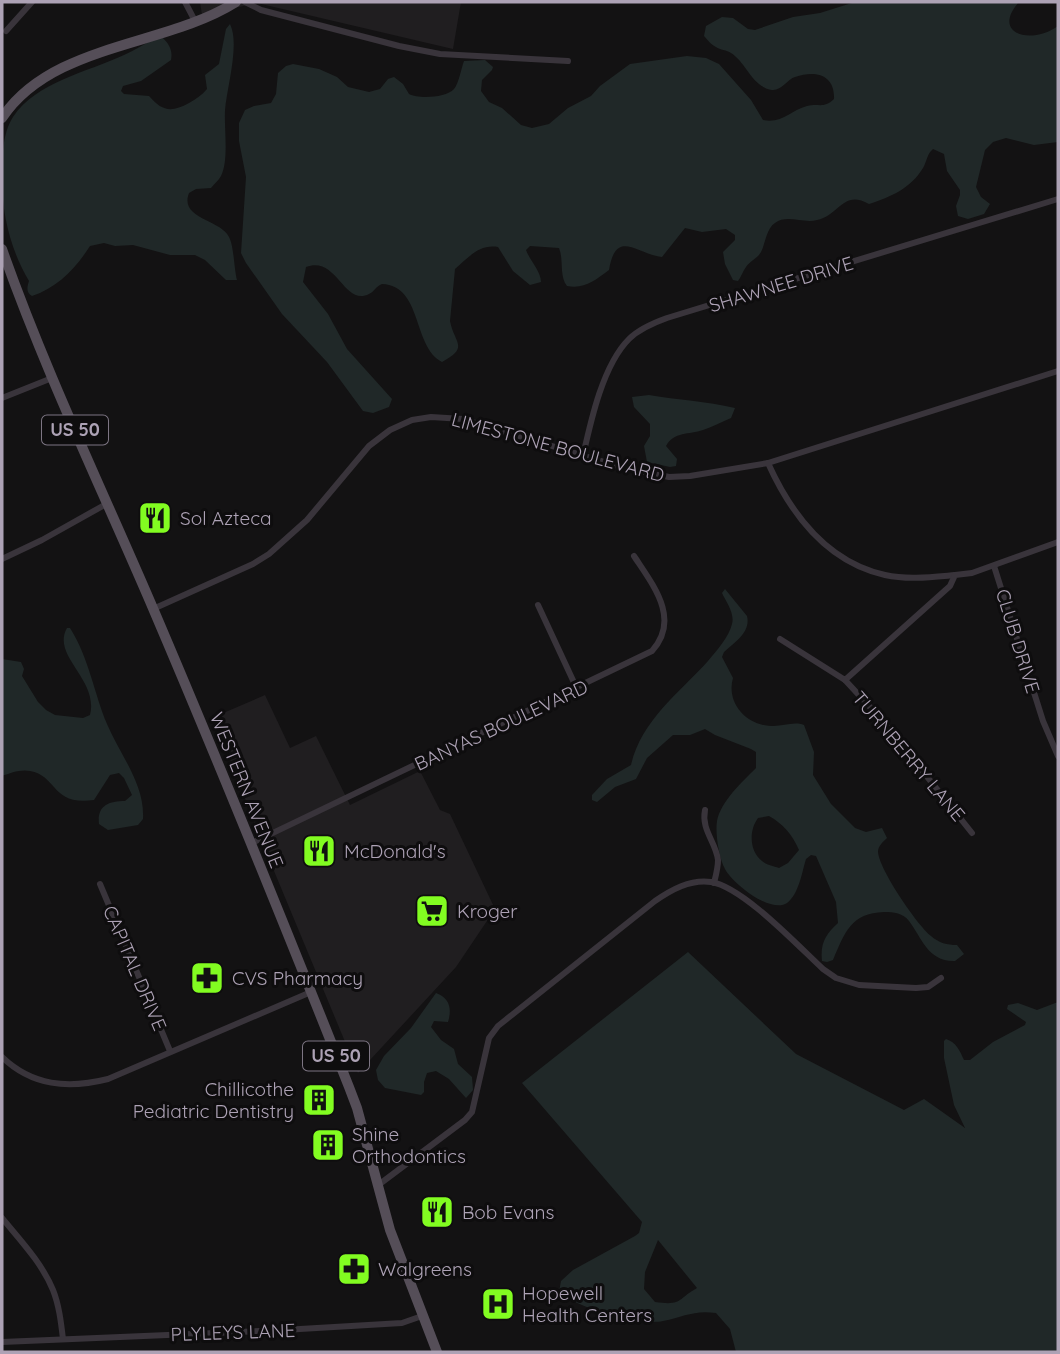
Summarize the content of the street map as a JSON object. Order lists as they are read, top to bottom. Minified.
{"streets":{"main road":["US 50","WESTERN AVENUE"],"street":["SHAWNEE DRIVE","LIMESTONE BOULEVARD","CLUB DRIVE","BANYAS BOULEVARD","TURNBERRY LANE","CAPITAL DRIVE","PLYLEYS LANE"]},"crossings":[["SHAWNEE DRIVE","LIMESTONE BOULEVARD"],["LIMESTONE BOULEVARD","WESTERN AVENUE"],["BANYAS BOULEVARD","WESTERN AVENUE"],["WESTERN AVENUE","PLYLEYS LANE"]],"places":{"restaurant":["Sol Azteca","McDonald's","Bob Evans"],"supermarket":["Kroger"],"pharmacy":["CVS Pharmacy","Walgreens"],"building":["Chillicothe Pediatric Dentistry","Shine Orthodontics"],"hospital":["Hopewell Health Centers"]}}
